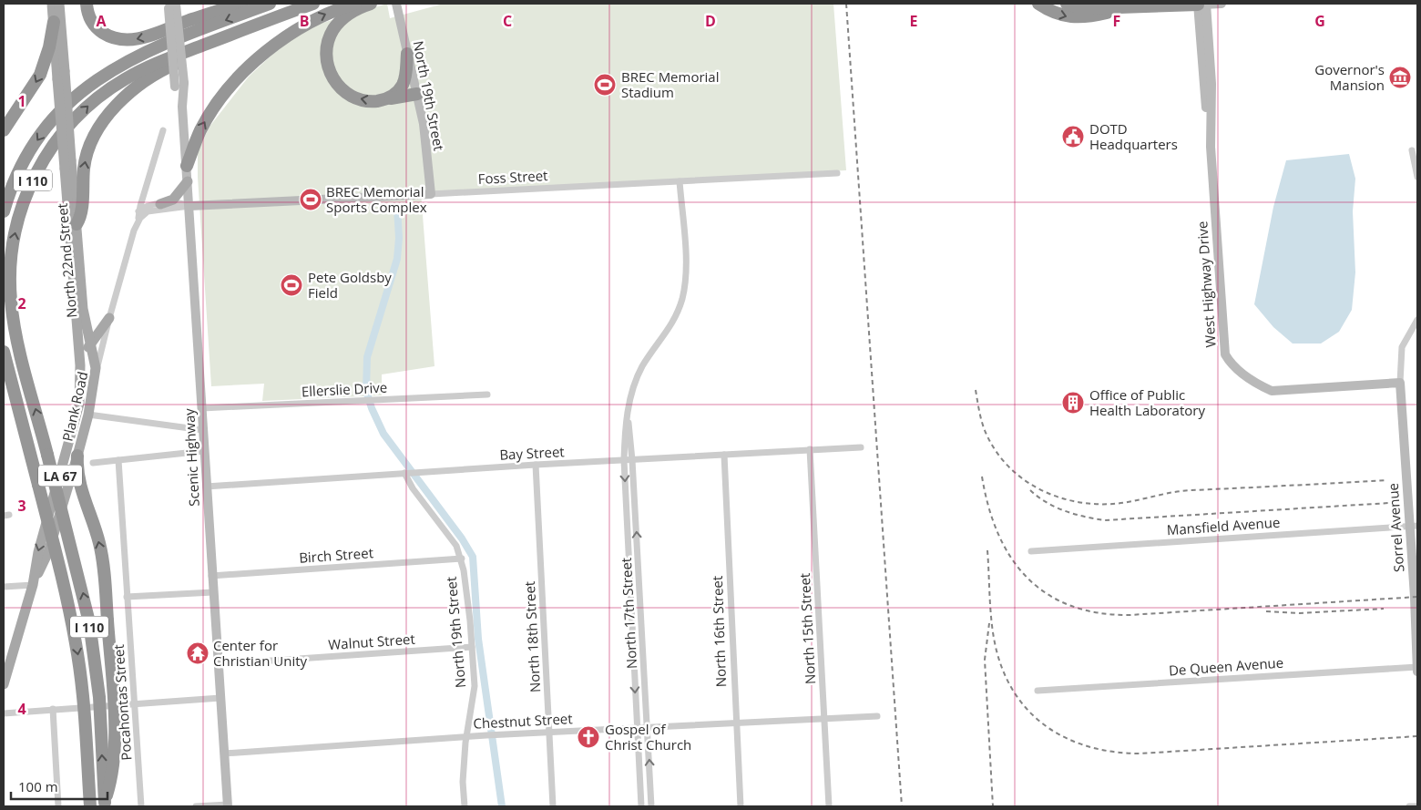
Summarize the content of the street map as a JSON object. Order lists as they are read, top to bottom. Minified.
{"streets":{"highway":["I 110"],"main road":["North 22nd Street","Plank Road","LA 67"],"street":["North 19th Street","Foss Street","West Highway Drive","Ellerslie Drive","Bay Street","Scenic Highway","Mansfield Avenue","Sorrel Avenue","Birch Street","North 17th Street","North 15th Street","North 16th Street","North 18th Street","Walnut Street","De Queen Avenue","Pocahontas Street","Chestnut Street"]},"crossings":[["North 19th Street","Foss Street"],["North 19th Street","Bay Street"],["North 19th Street","Birch Street"],["North 19th Street","Walnut Street"],["North 19th Street","Chestnut Street"],["Foss Street","Plank Road"],["Foss Street","Scenic Highway"],["Foss Street","North 17th Street"],["North 22nd Street","Plank Road"],["West Highway Drive","Sorrel Avenue"],["Ellerslie Drive","Scenic Highway"],["Plank Road","Scenic Highway"],["Bay Street","Scenic Highway"],["Bay Street","North 17th Street"],["Bay Street","North 15th Street"],["Bay Street","North 16th Street"],["Bay Street","North 18th Street"],["Scenic Highway","Birch Street"],["Scenic Highway","Walnut Street"],["Scenic Highway","Chestnut Street"],["Mansfield Avenue","Sorrel Avenue"],["Sorrel Avenue","De Queen Avenue"],["North 17th Street","Chestnut Street"],["North 15th Street","Chestnut Street"],["North 16th Street","Chestnut Street"],["North 18th Street","Chestnut Street"]],"places":{"museum":["Governor's Mansion"],"sports":["BREC Memorial Stadium","BREC Memorial Sports Complex","Pete Goldsby Field"],"public building":["DOTD Headquarters"],"building":["Office of Public Health Laboratory"],"temple":["Center for Christian Unity"],"church":["Gospel of Christ Church"]},"scale_bar":"100 m","grid":{"columns":["A","B","C","D","E","F","G"],"rows":["1","2","3","4"]}}
